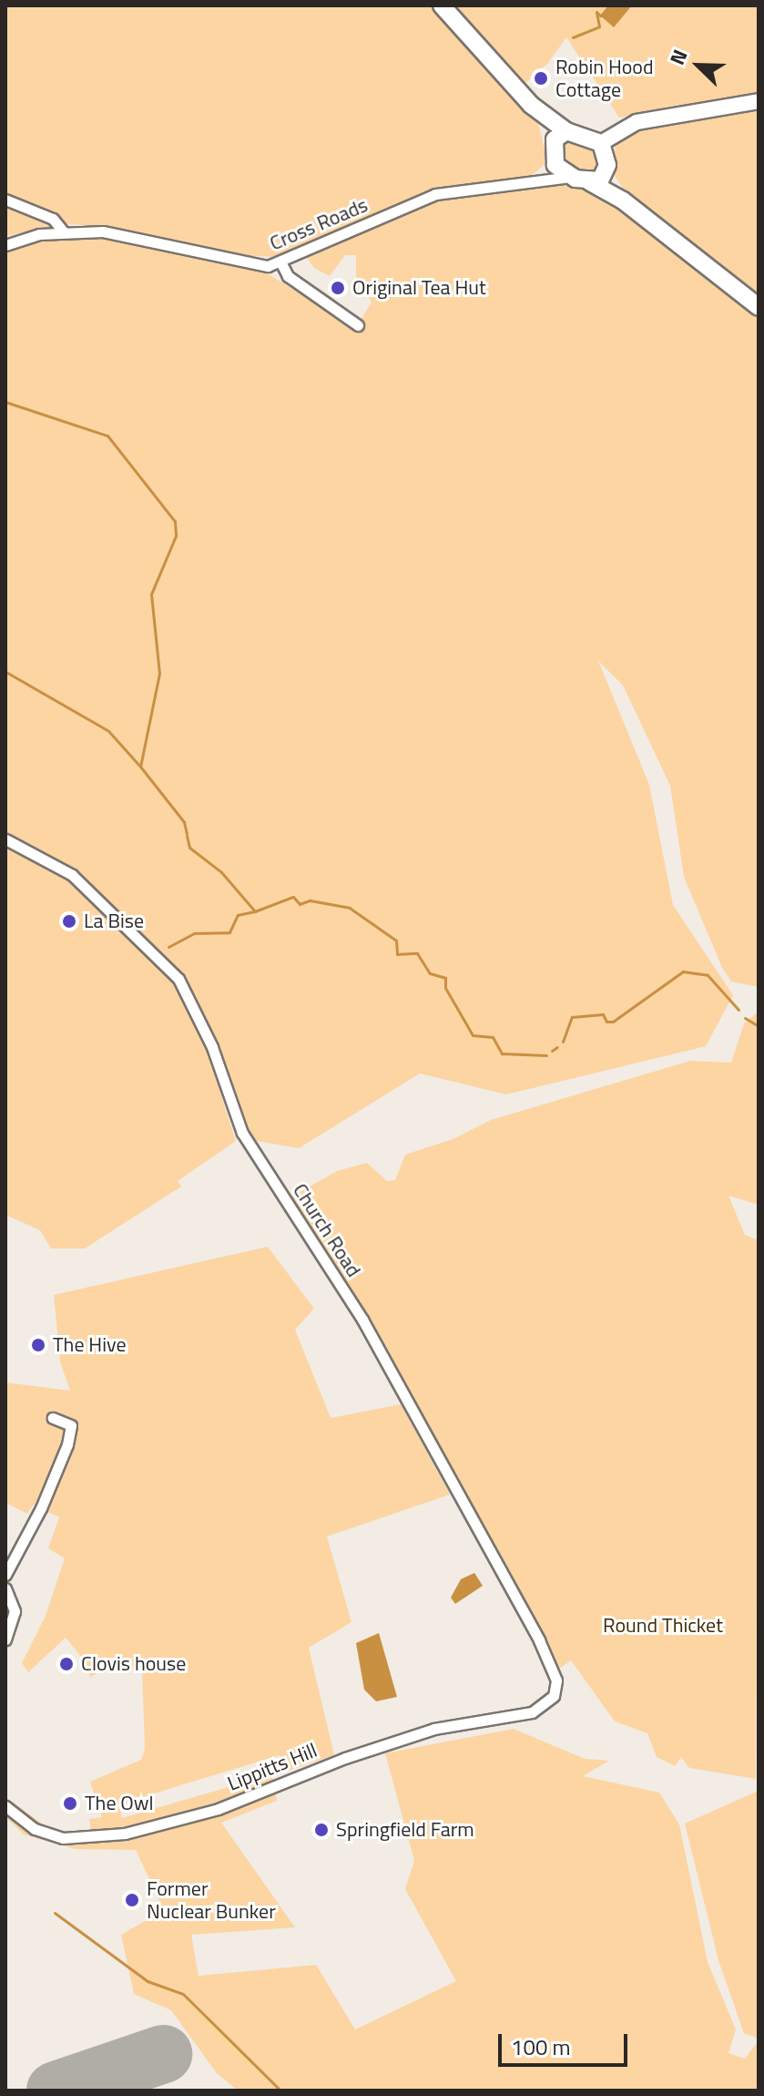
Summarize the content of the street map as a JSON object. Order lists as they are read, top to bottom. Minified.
{"streets":{"street":["Cross Roads","Church Road","Lippitts Hill"]},"crossings":[["Church Road","Lippitts Hill"]],"parks":["Round Thicket"],"places":["Robin Hood Cottage","Original Tea Hut","La Bise","The Hive","Clovis house","The Owl","Springfield Farm","Former Nuclear Bunker"],"scale_bar":"100 m","north":"top left"}
